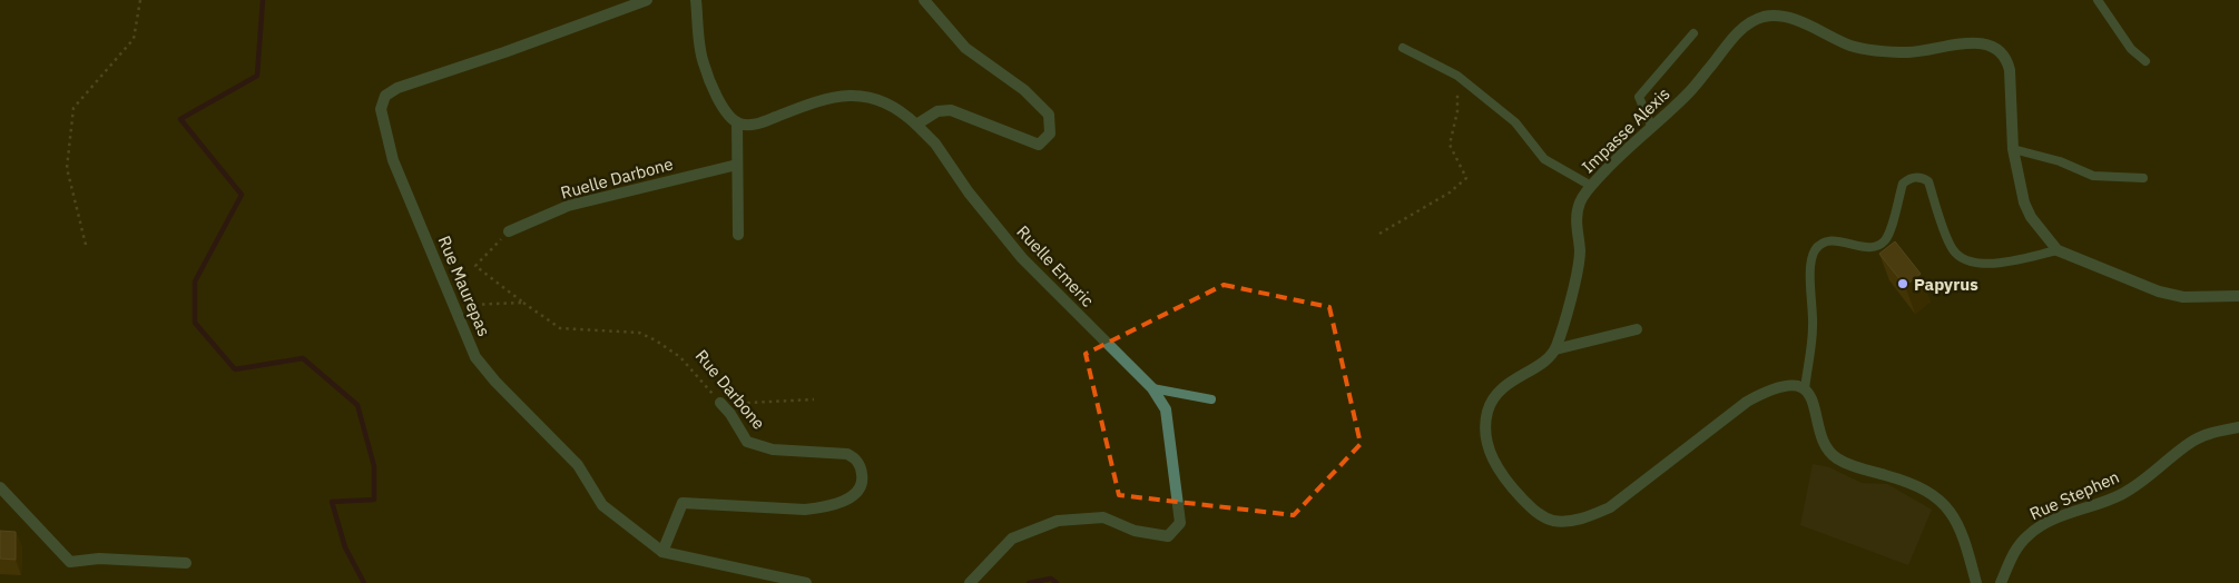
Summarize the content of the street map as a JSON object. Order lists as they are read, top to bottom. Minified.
{"streets":{"street":["Impasse Alexis","Ruelle Darbone","Ruelle Emeric","Rue Maurepas","Rue Darbone","Rue Stephen"]},"crossings":[["Rue Maurepas","Rue Darbone"]],"places":["Papyrus"]}
